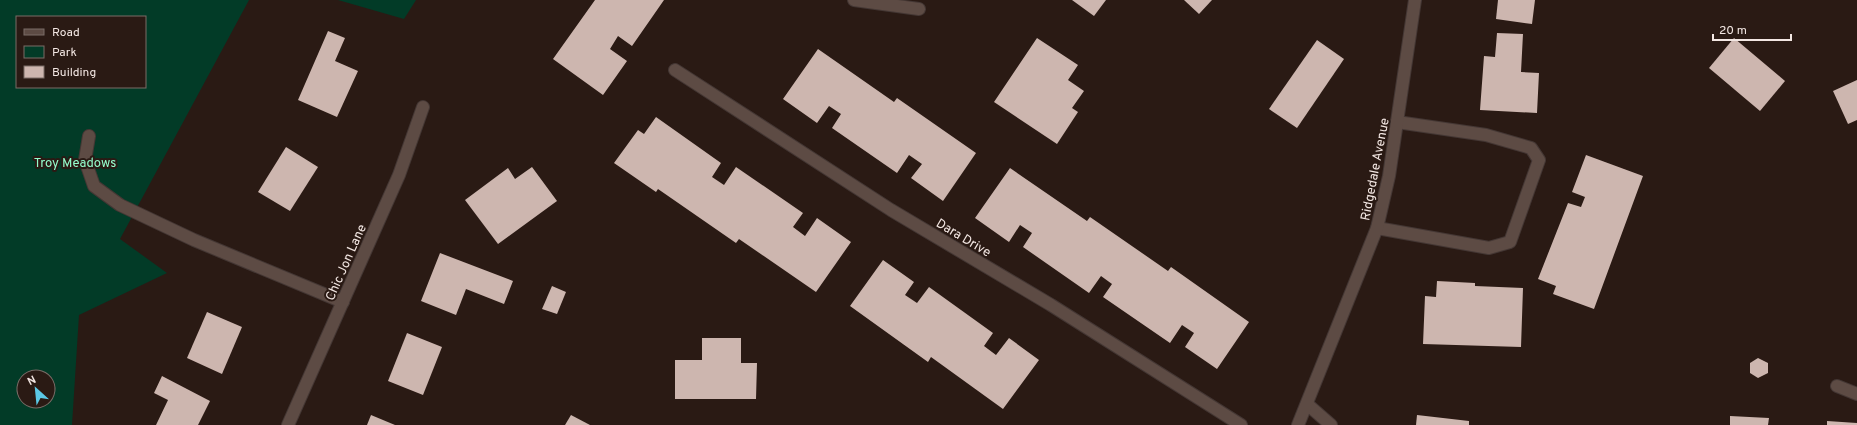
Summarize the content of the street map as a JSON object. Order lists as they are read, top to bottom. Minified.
{"streets":{"street":["Ridgedale Avenue","Dara Drive","Chic Jon Lane"]},"parks":["Troy Meadows"],"legend":["Road","Park","Building"],"scale_bar":"20 m","north":"top left"}
